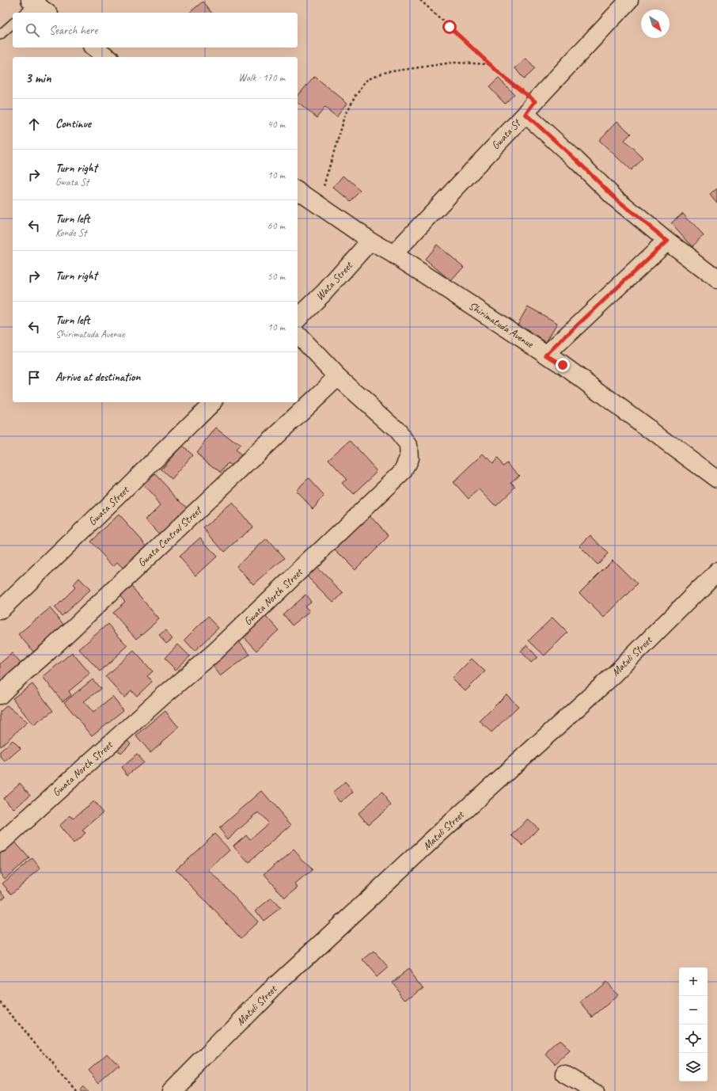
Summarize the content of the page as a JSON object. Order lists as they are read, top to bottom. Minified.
{"streets":{"street":["Gwata St","Wata Street","Shirimatuda Avenue","Gwata Street","Gwata Central Street","Gwata North Street","Matuli Street"]},"crossings":[["Gwata St","Shirimatuda Avenue"],["Wata Street","Shirimatuda Avenue"],["Gwata Central Street","Gwata North Street"]],"north":"bottom right","page":{"search":"Search here","heading":["3 min","Walk · 170 m"],"list":[["Continue","40 m"],["Turn right","Gwata St","10 m"],["Turn left","Konde St","60 m"],["Turn right","50 m"],["Turn left","Shirimatuda Avenue","10 m"],"Arrive at destination"],"map_buttons":["+","−"]}}
